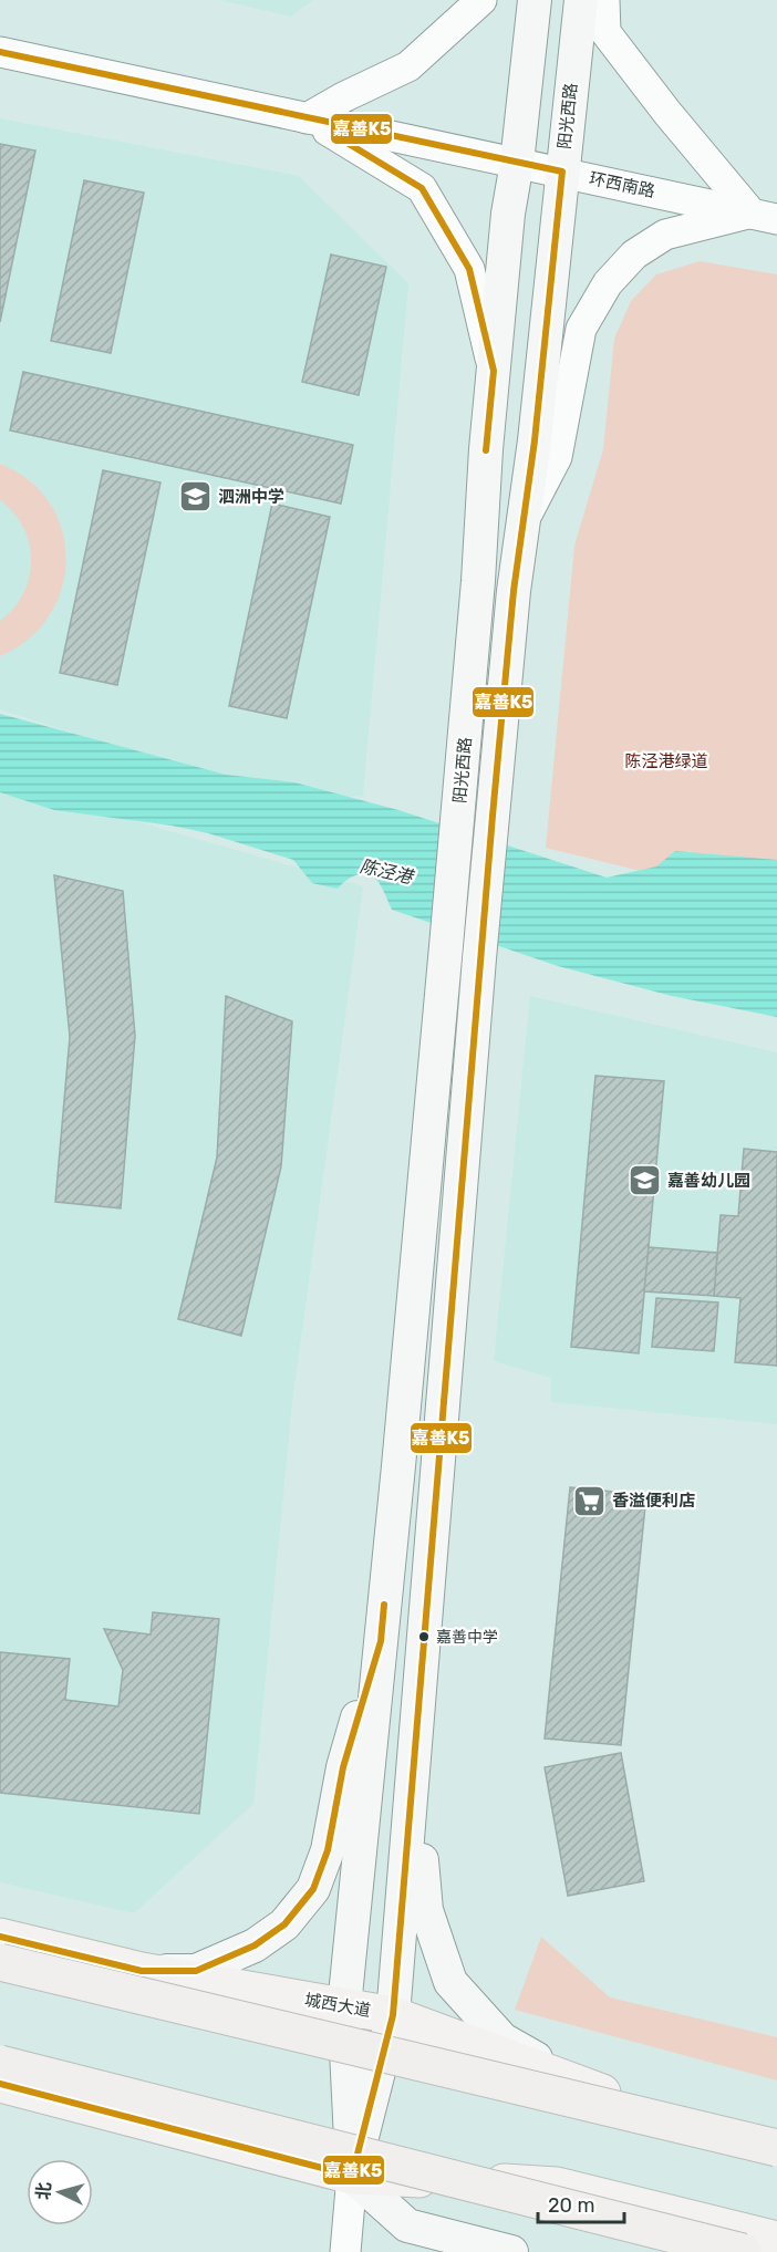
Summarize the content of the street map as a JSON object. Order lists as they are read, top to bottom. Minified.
{"streets":{"main road":["阳光西路","城西大道"],"street":["环西南路"]},"crossings":[["阳光西路","环西南路"],["阳光西路","城西大道"]],"water":["陈泾港"],"parks":["陈泾港绿道"],"places":{"school or university":["泗洲中学","嘉善幼儿园"],"supermarket":["香溢便利店"],"other":["嘉善中学"]},"lines":["transit line 嘉善K5"],"scale_bar":"20 m","north":"left"}
